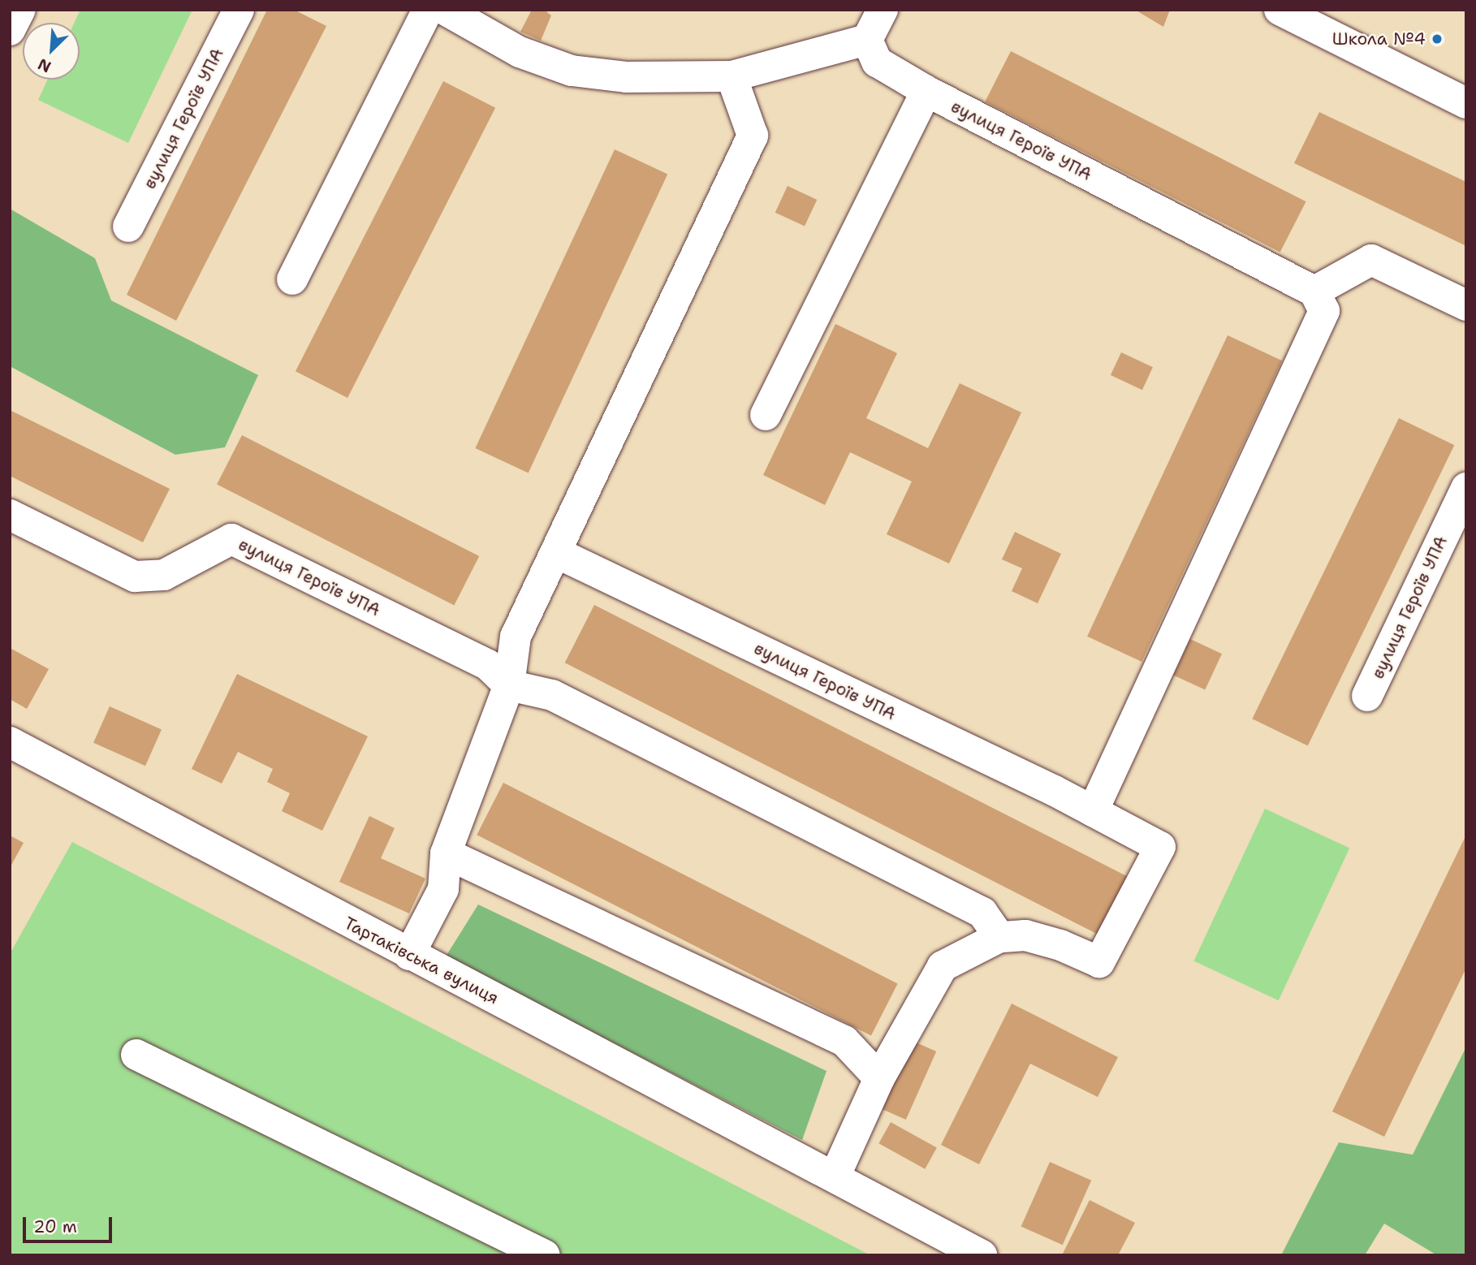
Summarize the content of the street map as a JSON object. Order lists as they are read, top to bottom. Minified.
{"streets":{"street":["вулиця Героїв УПА","Тартаківська вулиця"]},"places":["Школа №4"],"scale_bar":"20 m","north":"bottom left"}
